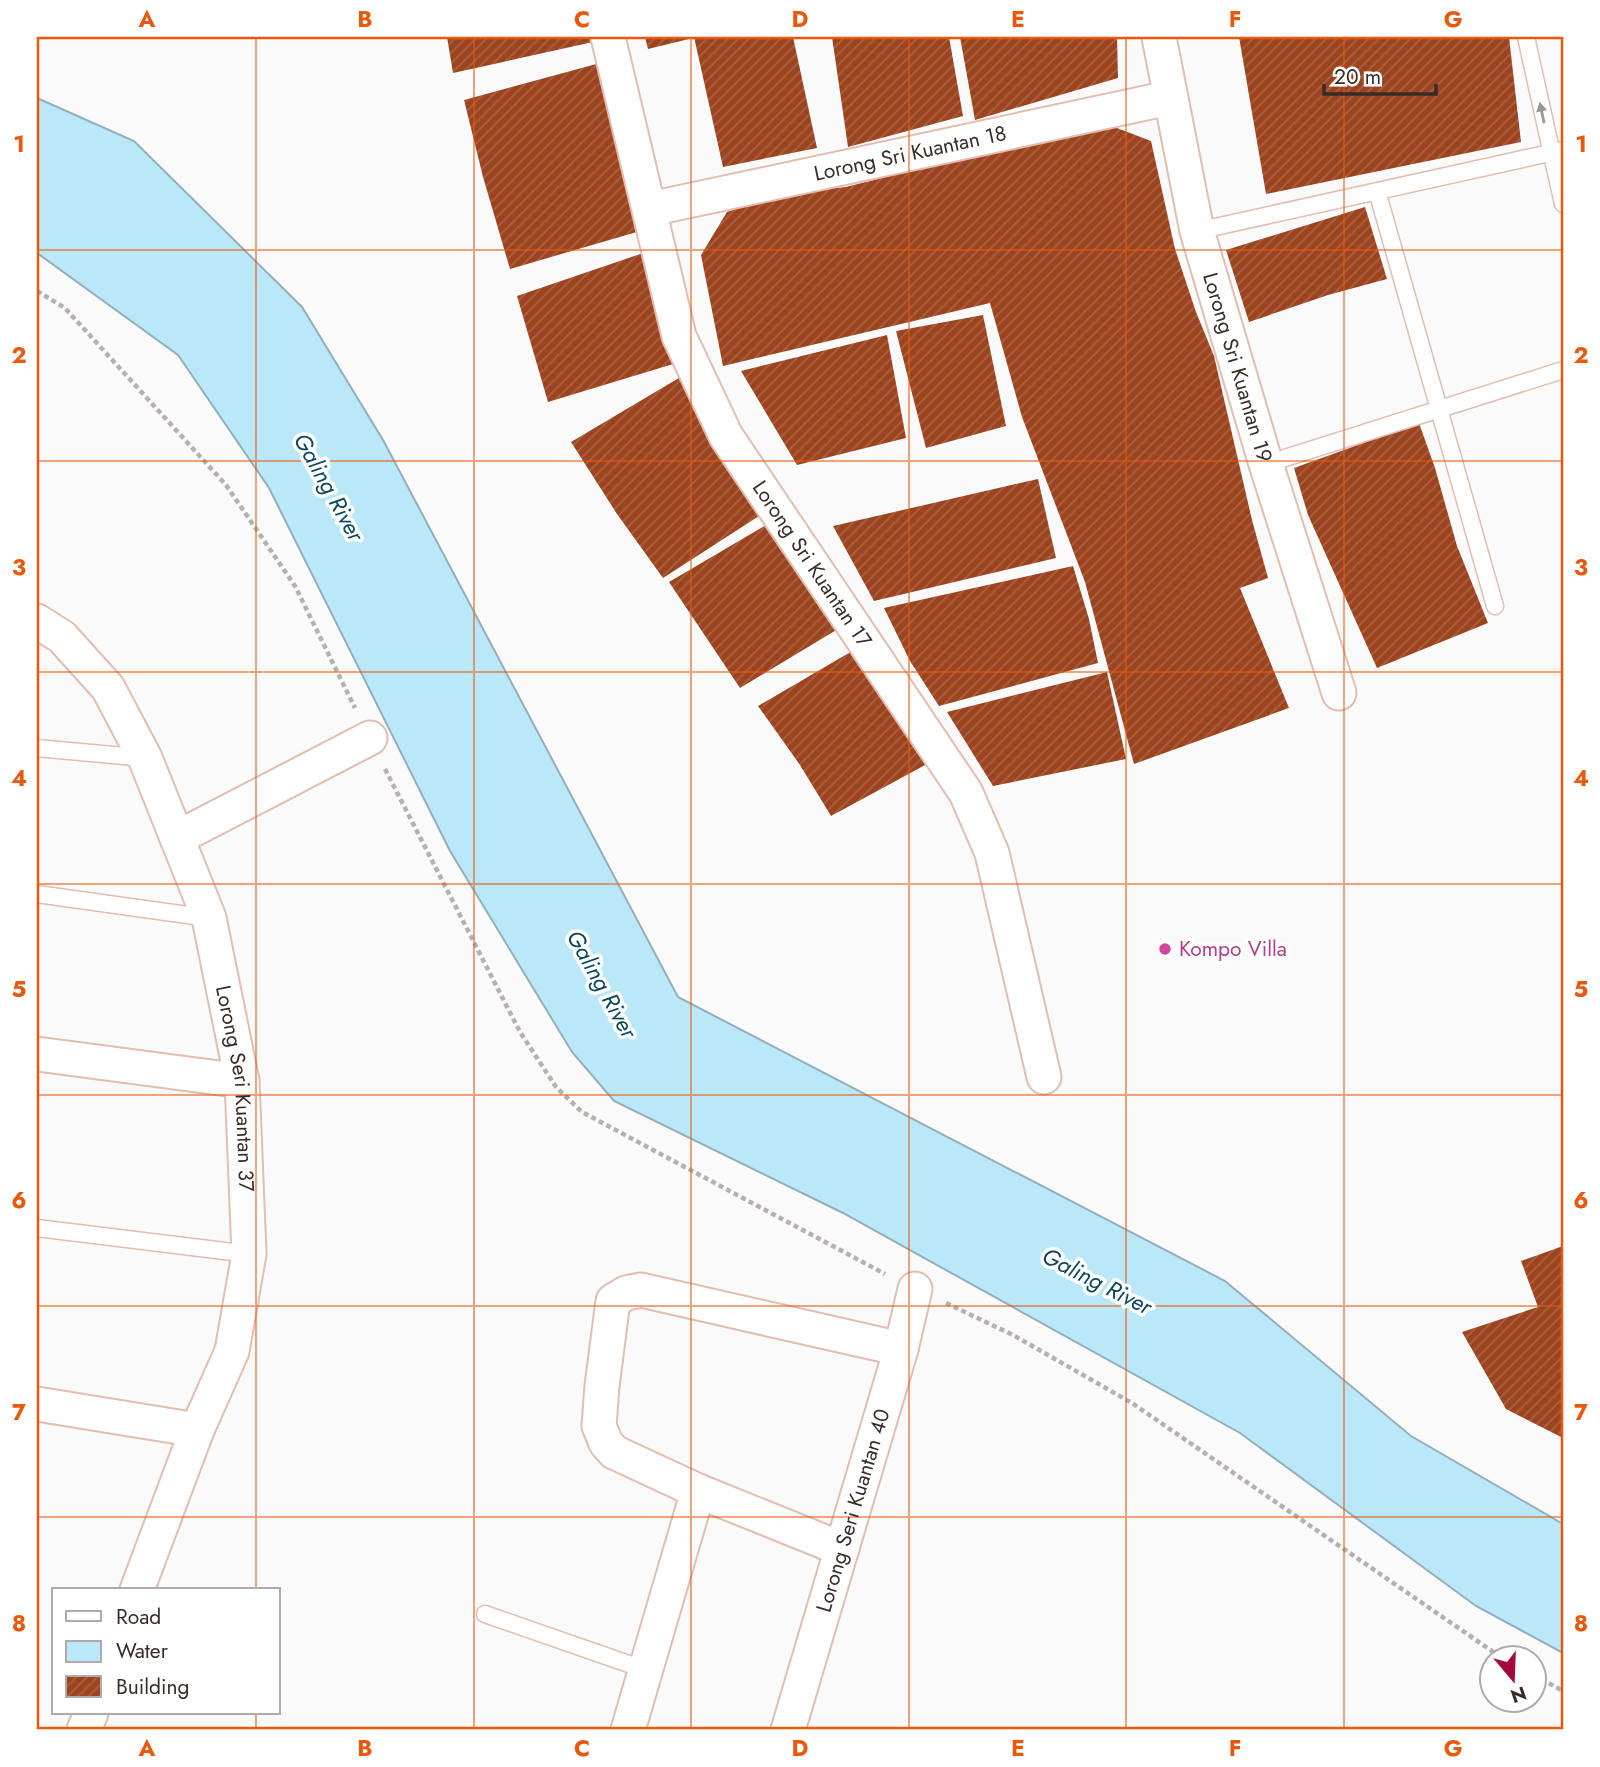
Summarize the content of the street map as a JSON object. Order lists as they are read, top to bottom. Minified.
{"streets":{"street":["Lorong Sri Kuantan 18","Lorong Sri Kuantan 19","Lorong Sri Kuantan 17","Lorong Seri Kuantan 37","Lorong Seri Kuantan 40"]},"crossings":[["Lorong Sri Kuantan 18","Lorong Sri Kuantan 19"],["Lorong Sri Kuantan 18","Lorong Sri Kuantan 17"]],"water":["Galing River"],"places":["Kompo Villa"],"legend":["Road","Water","Building"],"scale_bar":"20 m","north":"bottom","grid":{"columns":["A","B","C","D","E","F","G"],"rows":["1","2","3","4","5","6","7","8"]}}
